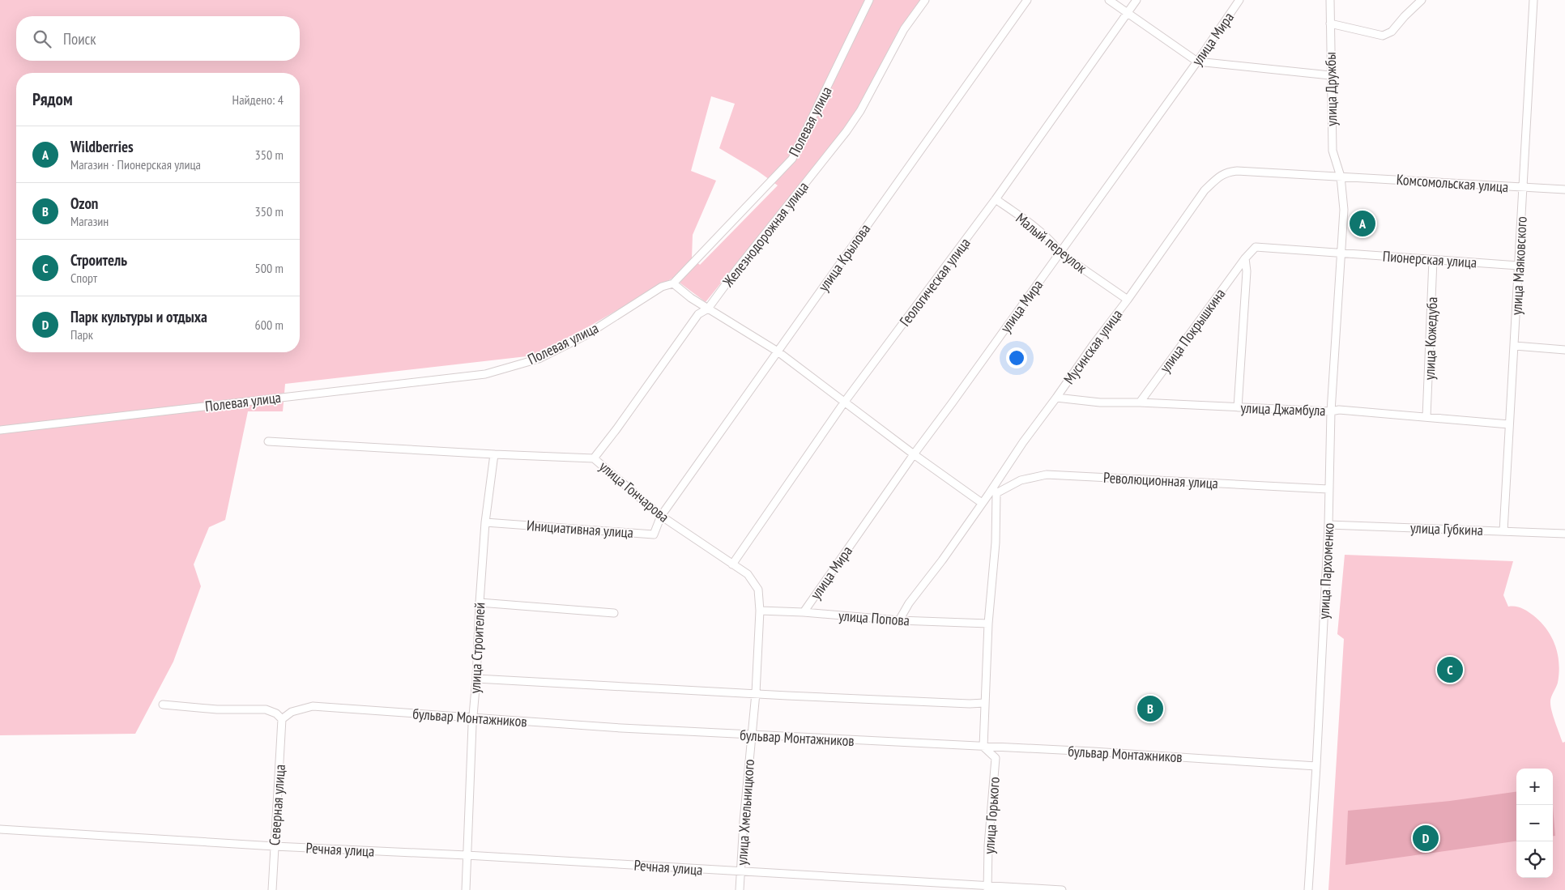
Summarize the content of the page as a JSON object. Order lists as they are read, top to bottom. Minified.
{"streets":{"street":["улица Мира","улица Дружбы","Полевая улица","Комсомольская улица","Железнодорожная улица","Малый переулок","улица Крылова","Пионерская улица","улица Маяковского","Геологическая улица","улица Покрышкина","улица Кожедуба","Мусинская улица","улица Джамбула","Революционная улица","улица Гончарова","Инициативная улица","улица Губкина","улица Пархоменко","улица Попова","улица Строителей","бульвар Монтажников","Северная улица","улица Хмельницкого","улица Горького","Речная улица"]},"crossings":[["улица Мира","Малый переулок"],["улица Мира","улица Попова"],["улица Дружбы","Комсомольская улица"],["улица Дружбы","Пионерская улица"],["улица Дружбы","улица Покрышкина"],["улица Дружбы","Мусинская улица"],["улица Дружбы","улица Пархоменко"],["Комсомольская улица","улица Маяковского"],["Комсомольская улица","Мусинская улица"],["Железнодорожная улица","улица Гончарова"],["Малый переулок","Геологическая улица"],["Малый переулок","Мусинская улица"],["улица Крылова","улица Гончарова"],["улица Крылова","Инициативная улица"],["Пионерская улица","улица Маяковского"],["Пионерская улица","улица Покрышкина"],["Пионерская улица","улица Кожедуба"],["Пионерская улица","улица Пархоменко"],["улица Маяковского","улица Джамбула"],["улица Маяковского","улица Губкина"],["Геологическая улица","улица Гончарова"],["улица Покрышкина","улица Джамбула"],["улица Покрышкина","улица Пархоменко"],["улица Кожедуба","улица Джамбула"],["Мусинская улица","улица Джамбула"],["Мусинская улица","Революционная улица"],["Мусинская улица","улица Попова"],["улица Джамбула","улица Пархоменко"],["Революционная улица","улица Пархоменко"],["улица Гончарова","Инициативная улица"],["улица Гончарова","улица Попова"],["улица Гончарова","улица Строителей"],["улица Гончарова","бульвар Монтажников"],["улица Гончарова","улица Хмельницкого"],["Инициативная улица","улица Строителей"],["улица Губкина","улица Пархоменко"],["улица Пархоменко","бульвар Монтажников"],["улица Строителей","бульвар Монтажников"],["улица Строителей","Речная улица"],["бульвар Монтажников","Северная улица"],["бульвар Монтажников","улица Хмельницкого"],["бульвар Монтажников","улица Горького"],["Северная улица","Речная улица"],["улица Хмельницкого","Речная улица"],["улица Горького","Речная улица"]],"page":{"search":"Поиск","heading":["Рядом","Найдено: 4"],"list":[{"mark":"A","name":"Wildberries","note":"Магазин · Пионерская улица","value":"350 m"},{"mark":"B","name":"Ozon","note":"Магазин","value":"350 m"},{"mark":"C","name":"Строитель","note":"Спорт","value":"500 m"},{"mark":"D","name":"Парк культуры и отдыха","note":"Парк","value":"600 m"}],"pins":["A","C","B","D"],"map_buttons":["+","−"]}}
